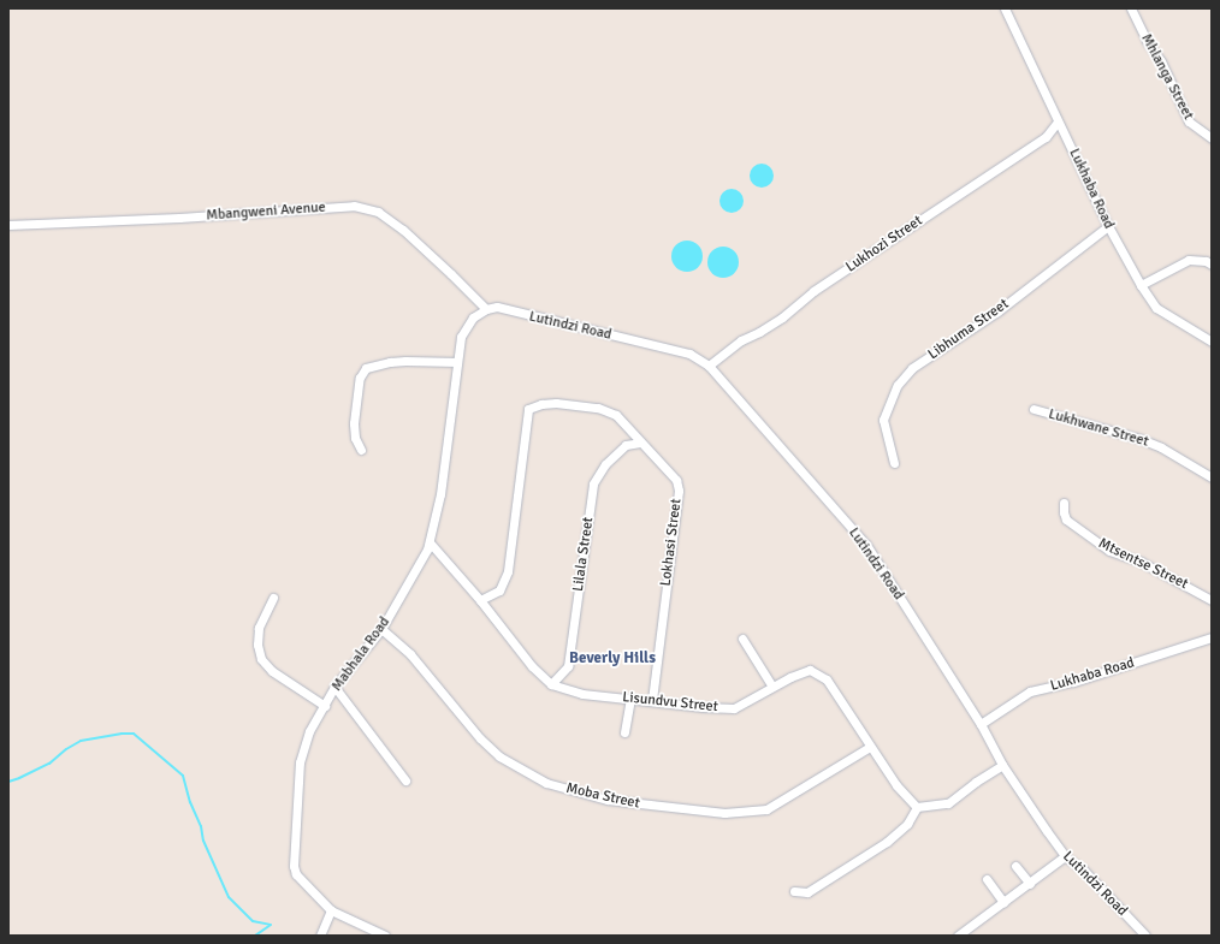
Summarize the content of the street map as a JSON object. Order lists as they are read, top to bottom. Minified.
{"streets":{"street":["Mhlanga Street","Lukhaba Road","Mbangweni Avenue","Lukhozi Street","Lutindzi Road","Libhuma Street","Lukhwane Street","Lokhasi Street","Lilala Street","Mtsentse Street","Mabhala Road","Lisundvu Street","Moba Street"]},"crossings":[["Lukhaba Road","Lukhozi Street"],["Lukhaba Road","Lutindzi Road"],["Lukhaba Road","Libhuma Street"],["Mbangweni Avenue","Lutindzi Road"],["Mbangweni Avenue","Mabhala Road"],["Lukhozi Street","Lutindzi Road"],["Lutindzi Road","Mabhala Road"],["Lokhasi Street","Lilala Street"],["Lokhasi Street","Lisundvu Street"],["Lilala Street","Lisundvu Street"],["Mabhala Road","Lisundvu Street"],["Mabhala Road","Moba Street"],["Lisundvu Street","Moba Street"]],"districts":["Beverly Hills"]}
